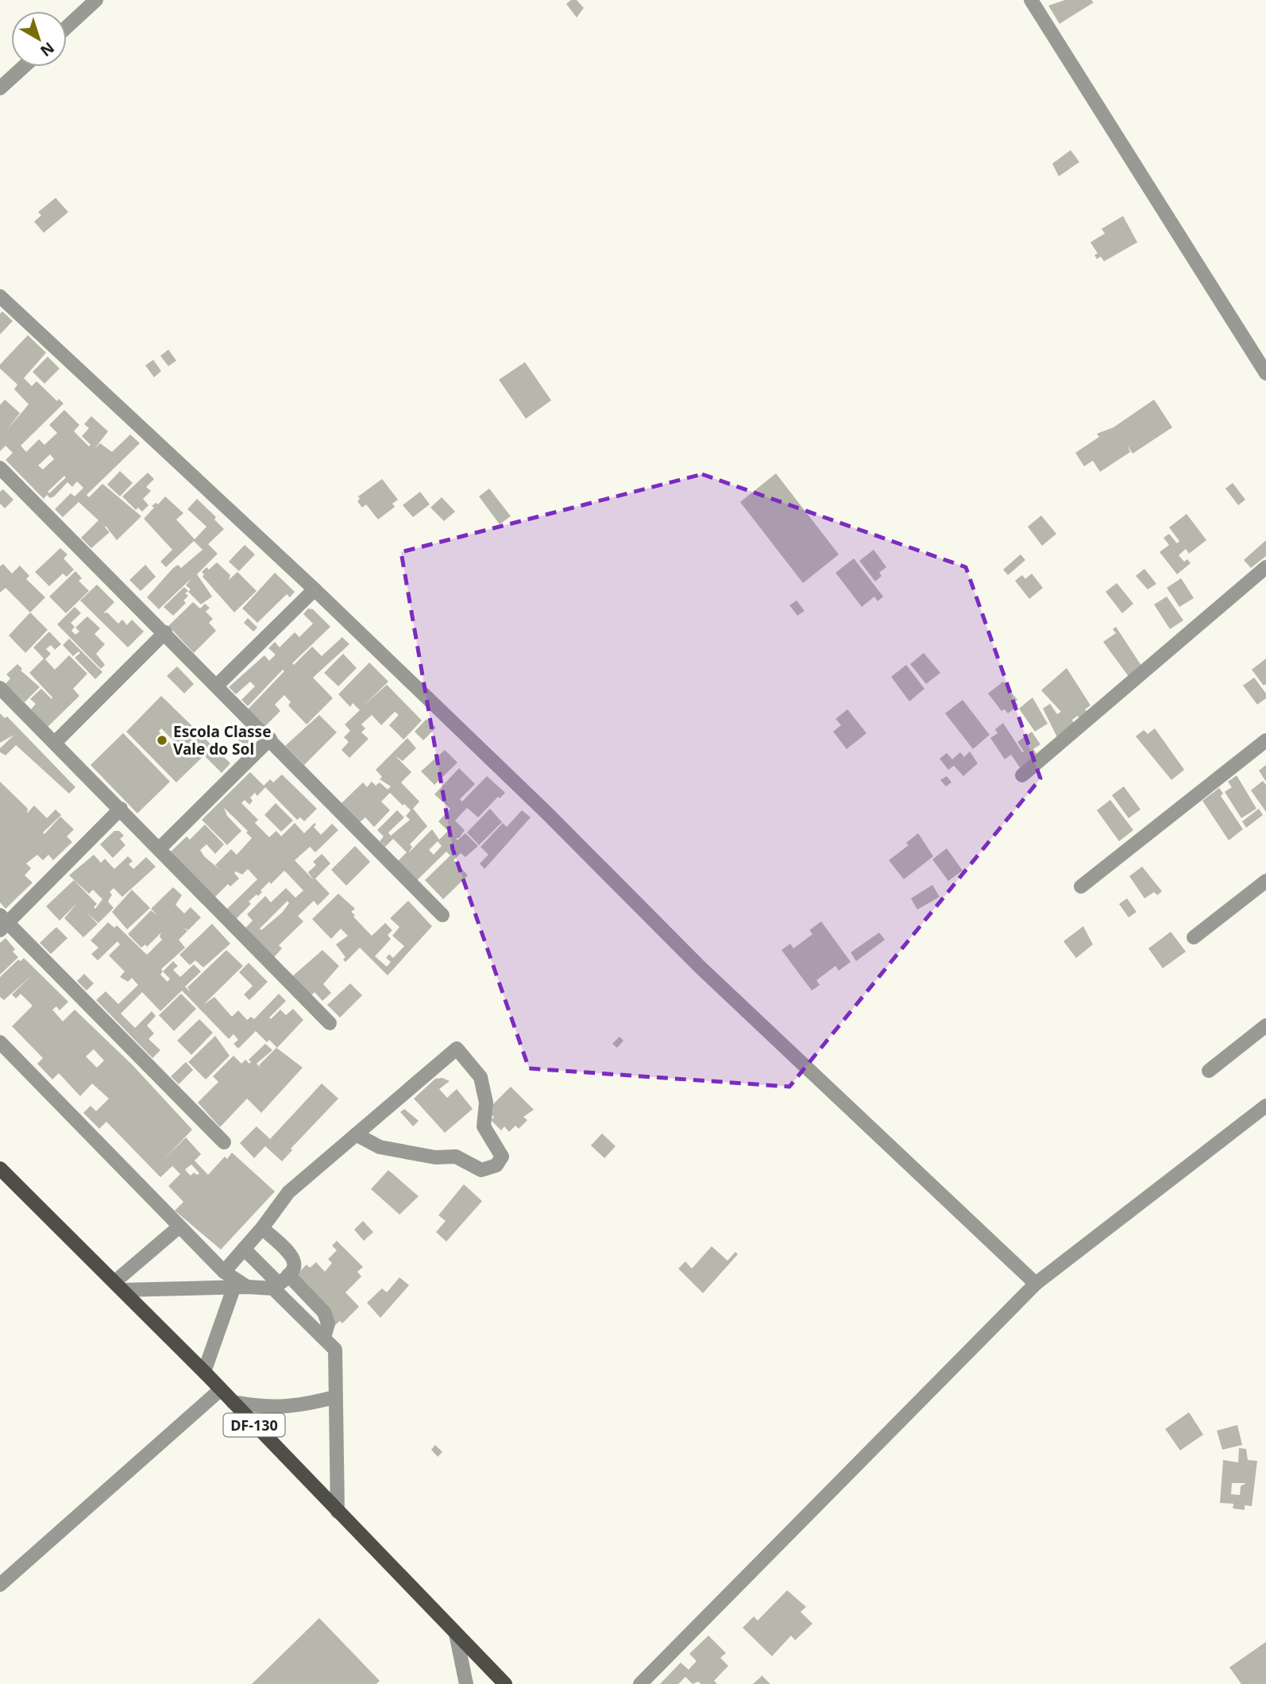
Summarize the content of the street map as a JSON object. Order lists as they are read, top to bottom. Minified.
{"streets":{"main road":["DF-130"]},"places":["Escola Classe Vale do Sol"],"north":"bottom right"}
